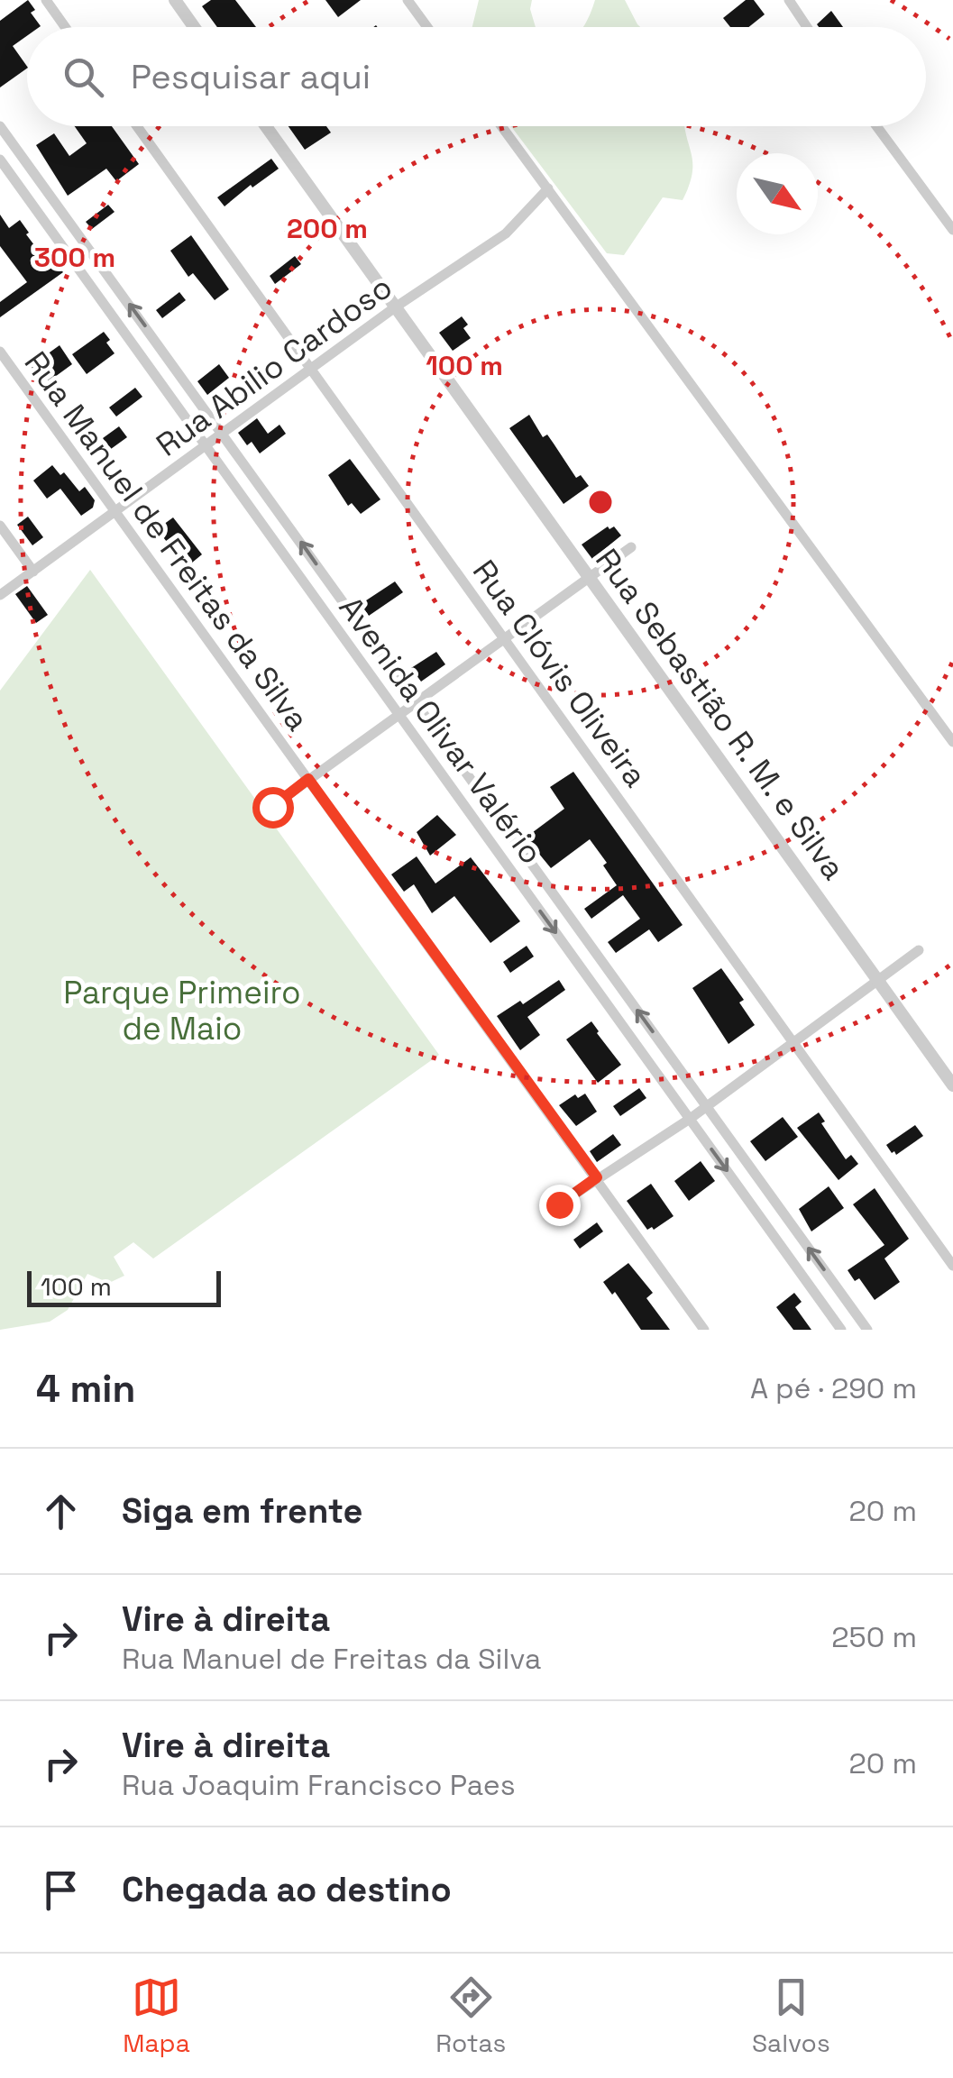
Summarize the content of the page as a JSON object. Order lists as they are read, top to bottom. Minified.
{"streets":{"street":["Rua Abilio Cardoso","Rua Manuel de Freitas da Silva","Rua Clóvis Oliveira","Rua Sebastião R. M. e Silva","Avenida Olivar Valério"]},"crossings":[["Rua Abilio Cardoso","Rua Manuel de Freitas da Silva"],["Rua Abilio Cardoso","Rua Clóvis Oliveira"],["Rua Abilio Cardoso","Rua Sebastião R. M. e Silva"],["Rua Abilio Cardoso","Avenida Olivar Valério"]],"parks":["Parque Primeiro de Maio"],"scale_bar":"100 m","north":"bottom right","page":{"search":"Pesquisar aqui","scale":"100 m","heading":["4 min","A pé · 290 m"],"list":[["Siga em frente","20 m"],["Vire à direita","Rua Manuel de Freitas da Silva","250 m"],["Vire à direita","Rua Joaquim Francisco Paes","20 m"],"Chegada ao destino"],"nav":["Mapa","Rotas","Salvos"]},"rings":["200 m","300 m","100 m"]}
